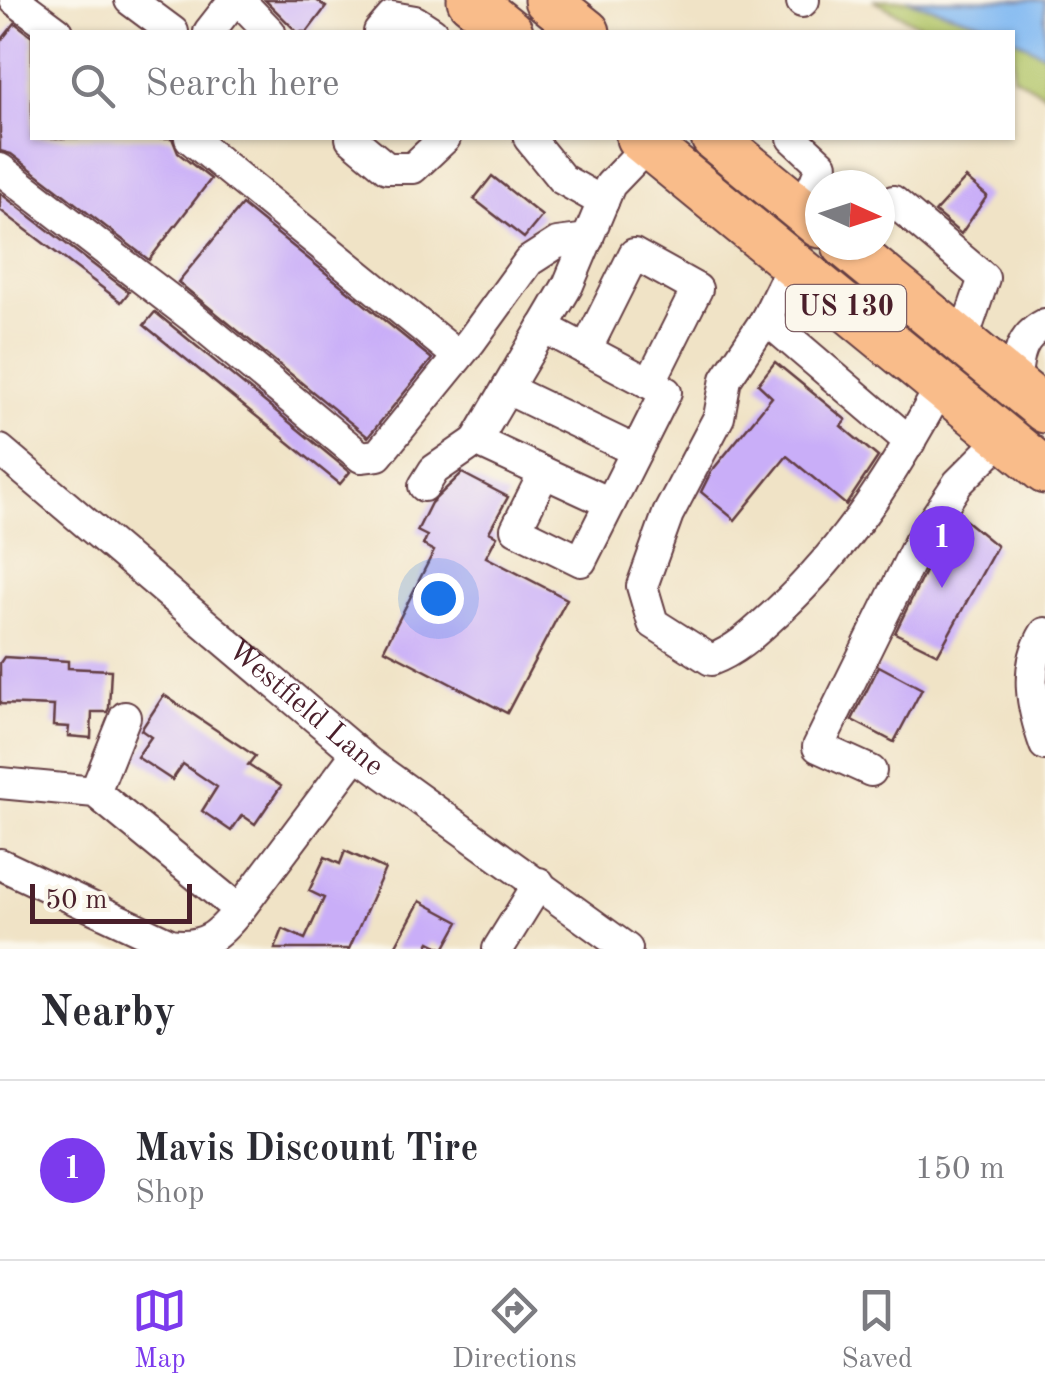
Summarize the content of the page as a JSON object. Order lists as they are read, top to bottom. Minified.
{"streets":{"highway":["US 130"],"street":["Westfield Lane"]},"scale_bar":"50 m","north":"right","page":{"search":"Search here","pins":"1","scale":"50 m","heading":"Nearby","list":[{"mark":"1","name":"Mavis Discount Tire","note":"Shop","value":"150 m"}],"nav":["Map","Directions","Saved"]}}
